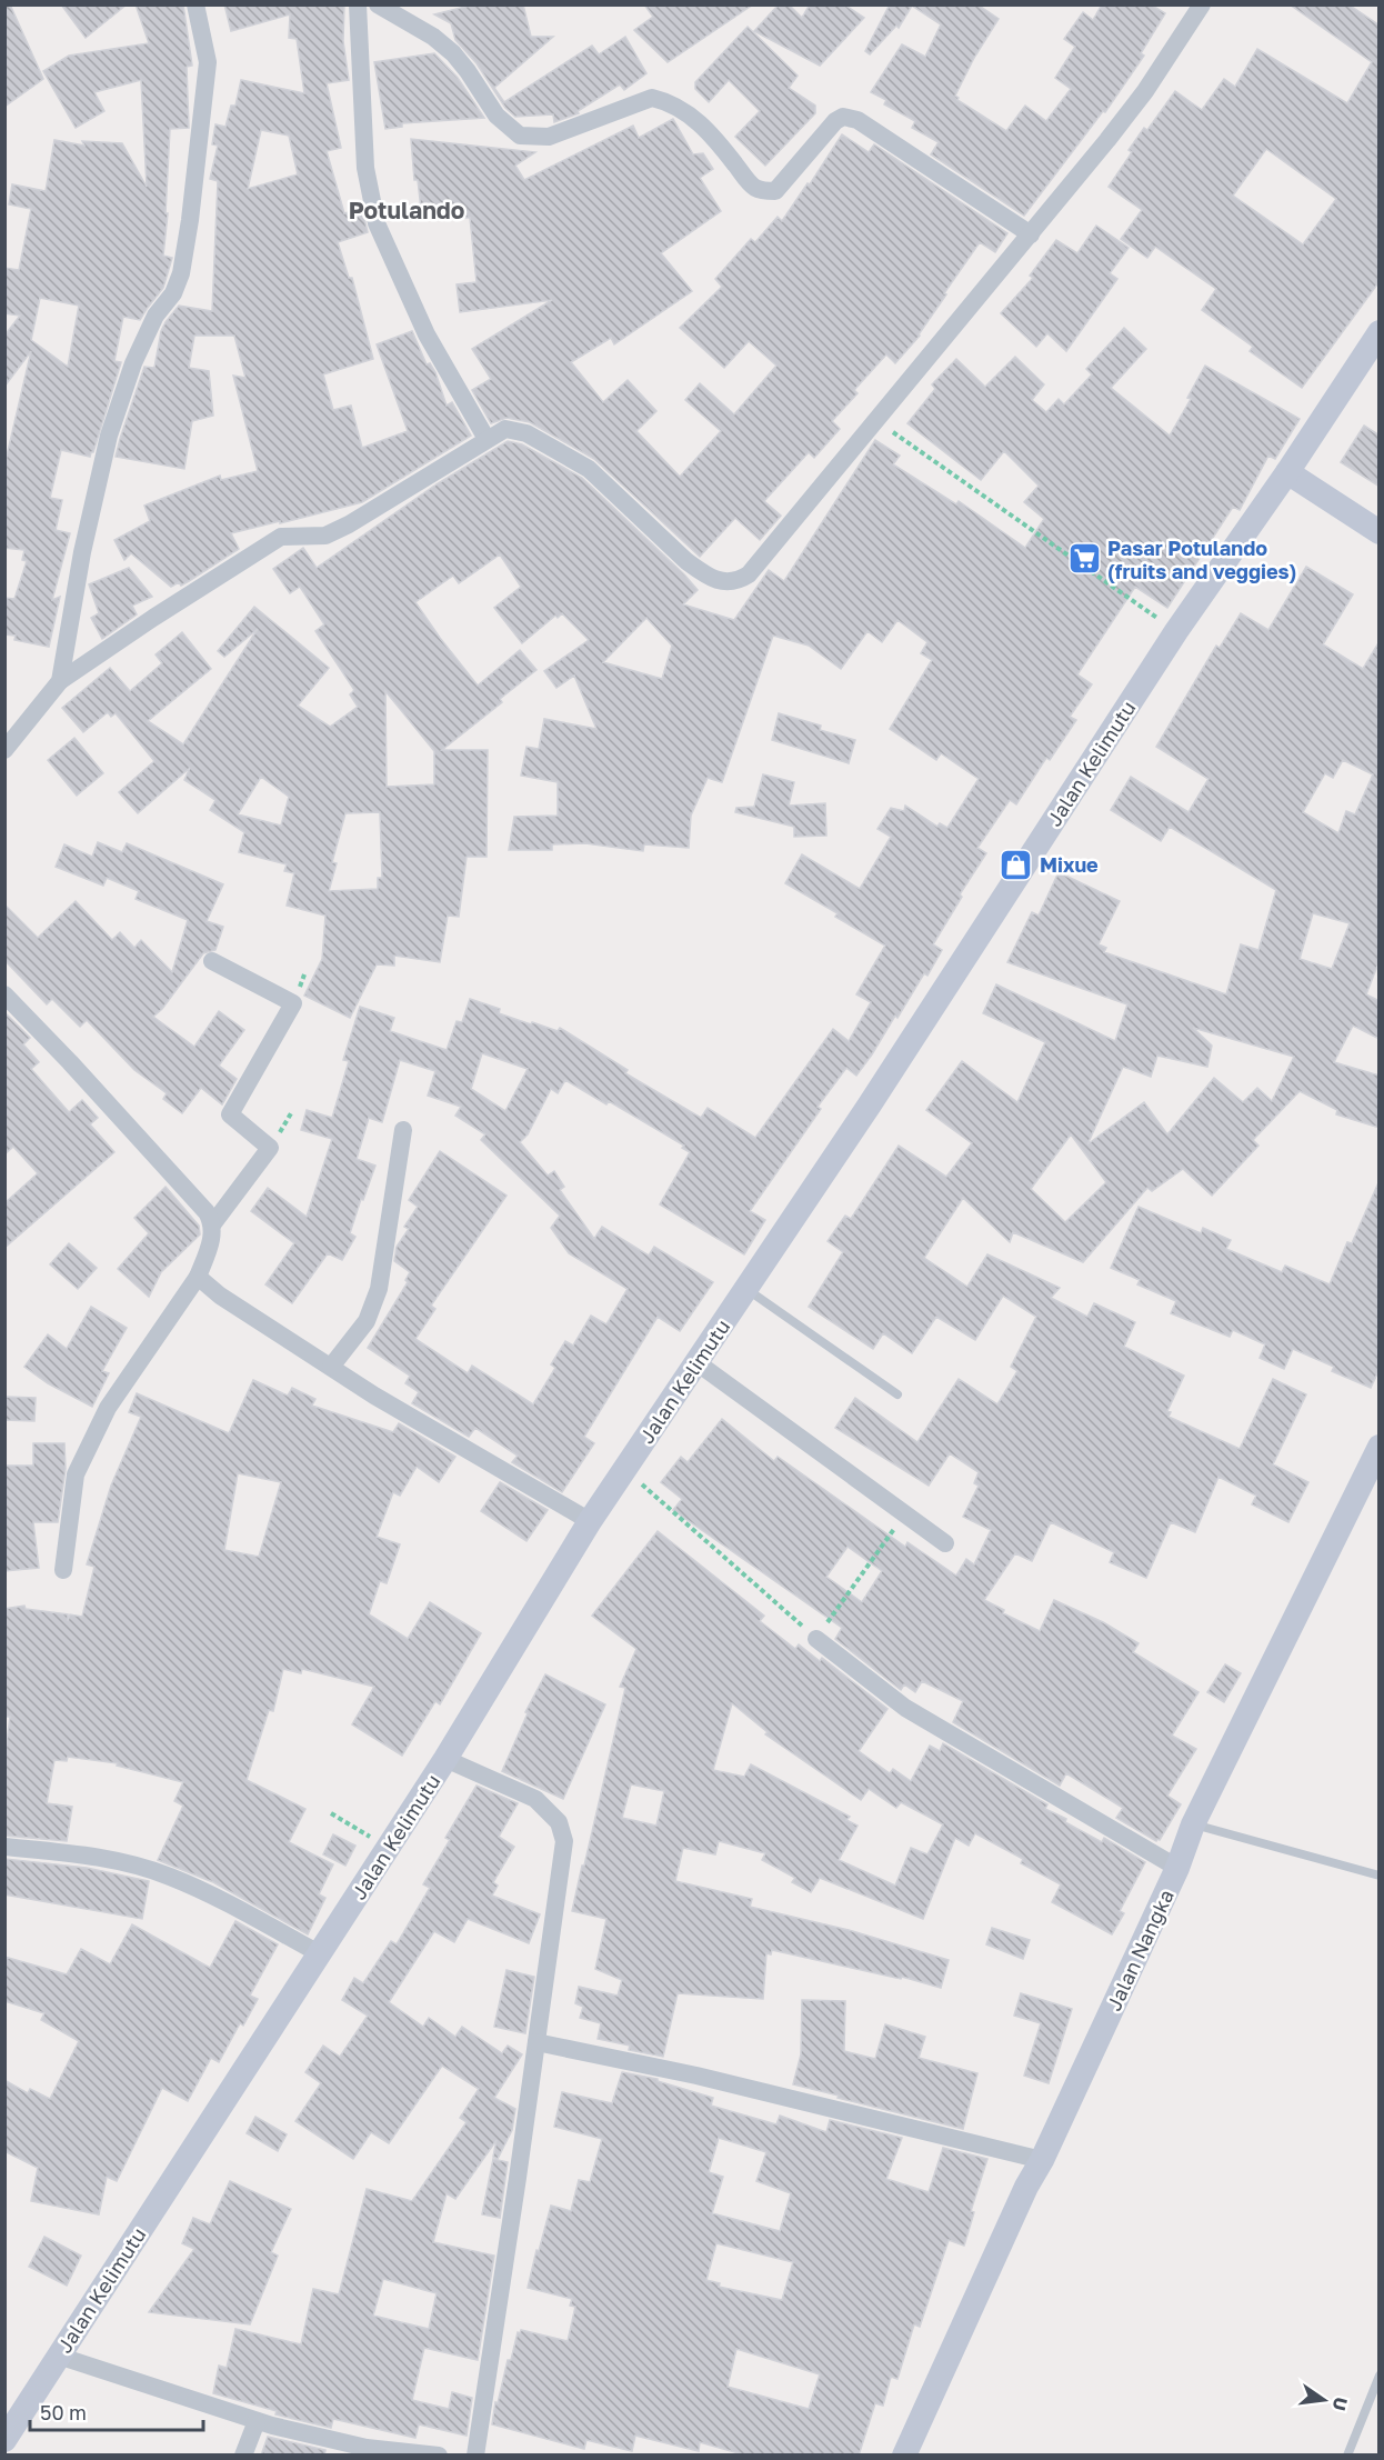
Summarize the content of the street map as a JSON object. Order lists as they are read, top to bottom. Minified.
{"streets":{"street":["Jalan Kelimutu","Jalan Nangka"]},"districts":["Potulando"],"places":{"supermarket":["Pasar Potulando (fruits and veggies)"],"shop":["Mixue"]},"scale_bar":"50 m","north":"right"}
